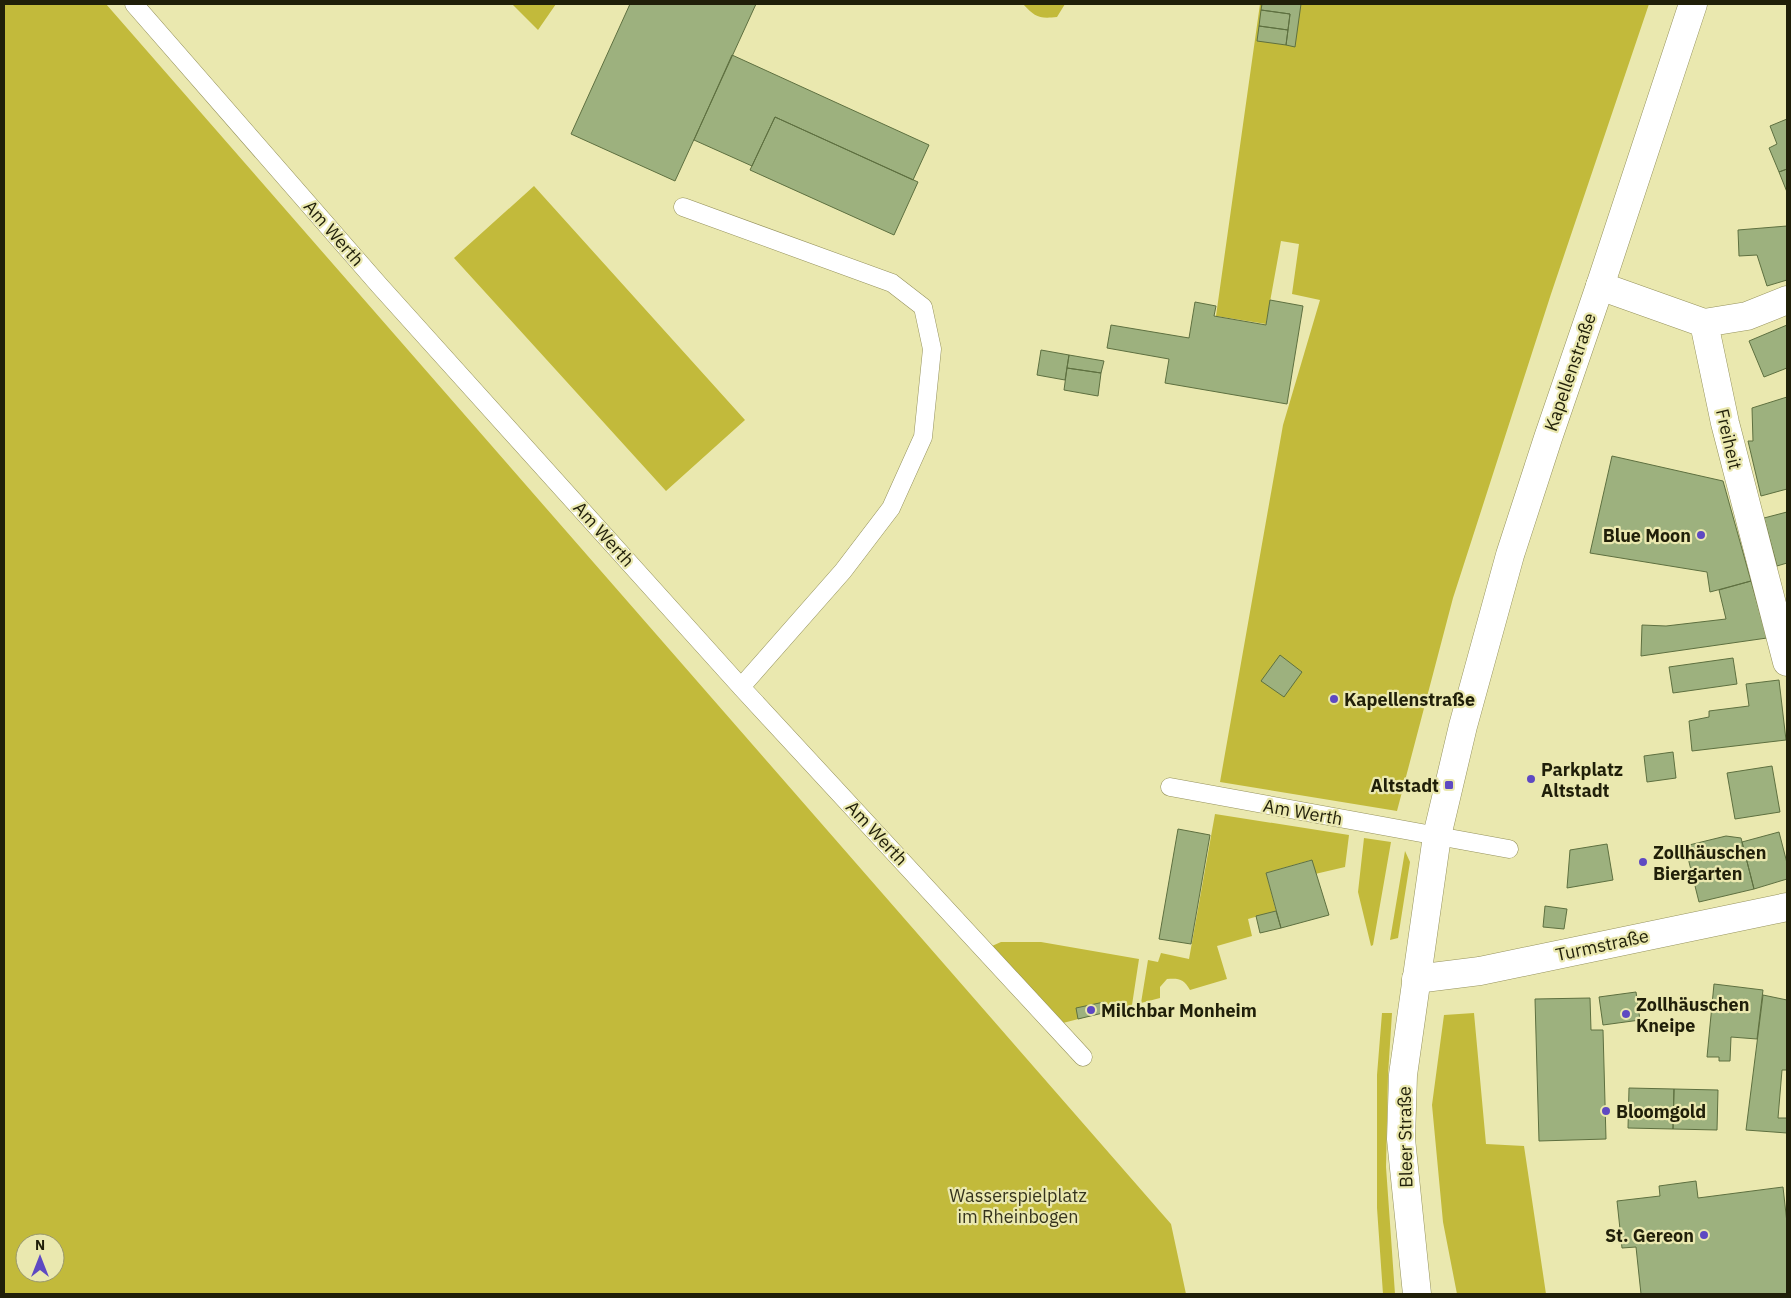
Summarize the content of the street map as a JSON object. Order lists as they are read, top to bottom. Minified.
{"streets":{"street":["Kapellenstraße","Freiheit","Turmstraße","Bleer Straße"],"lane":["Am Werth"]},"crossings":[["Am Werth","Kapellenstraße"],["Kapellenstraße","Turmstraße"],["Kapellenstraße","Bleer Straße"],["Turmstraße","Bleer Straße"]],"parks":["Wasserspielplatz im Rheinbogen"],"places":{"other":["Blue Moon","Kapellenstraße","Parkplatz Altstadt","Zollhäuschen Biergarten","Milchbar Monheim","Zollhäuschen Kneipe","Bloomgold","St. Gereon"],"transit":["Altstadt"]},"north":"top"}
